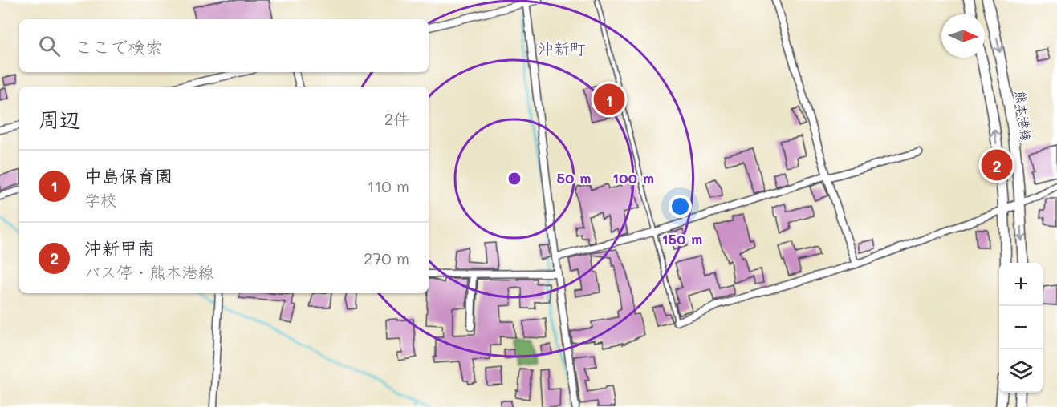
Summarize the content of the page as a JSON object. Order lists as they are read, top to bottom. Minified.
{"streets":{"main road":["熊本港線"]},"districts":["沖新町"],"north":"right","page":{"search":"ここで検索","pins":["1","2"],"heading":["周辺","2件"],"list":[{"mark":"1","name":"中島保育園","note":"学校","value":"110 m"},{"mark":"2","name":"沖新甲南","note":"バス停 · 熊本港線","value":"270 m"}],"map_buttons":["+","−"]},"rings":["50 m","100 m","150 m"]}
